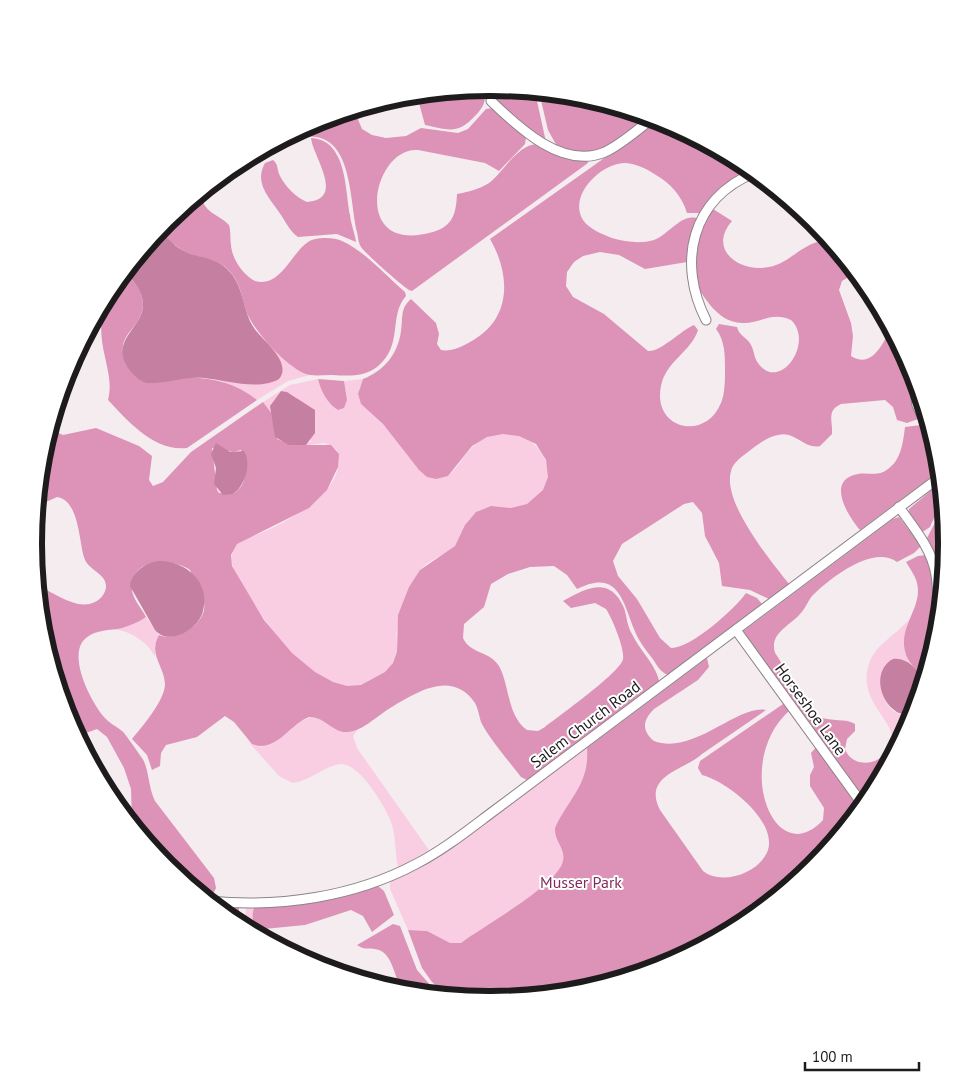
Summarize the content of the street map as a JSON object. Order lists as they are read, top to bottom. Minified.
{"streets":{"street":["Horseshoe Lane","Salem Church Road"]},"crossings":[["Horseshoe Lane","Salem Church Road"]],"parks":["Musser Park"],"scale_bar":"100 m"}
